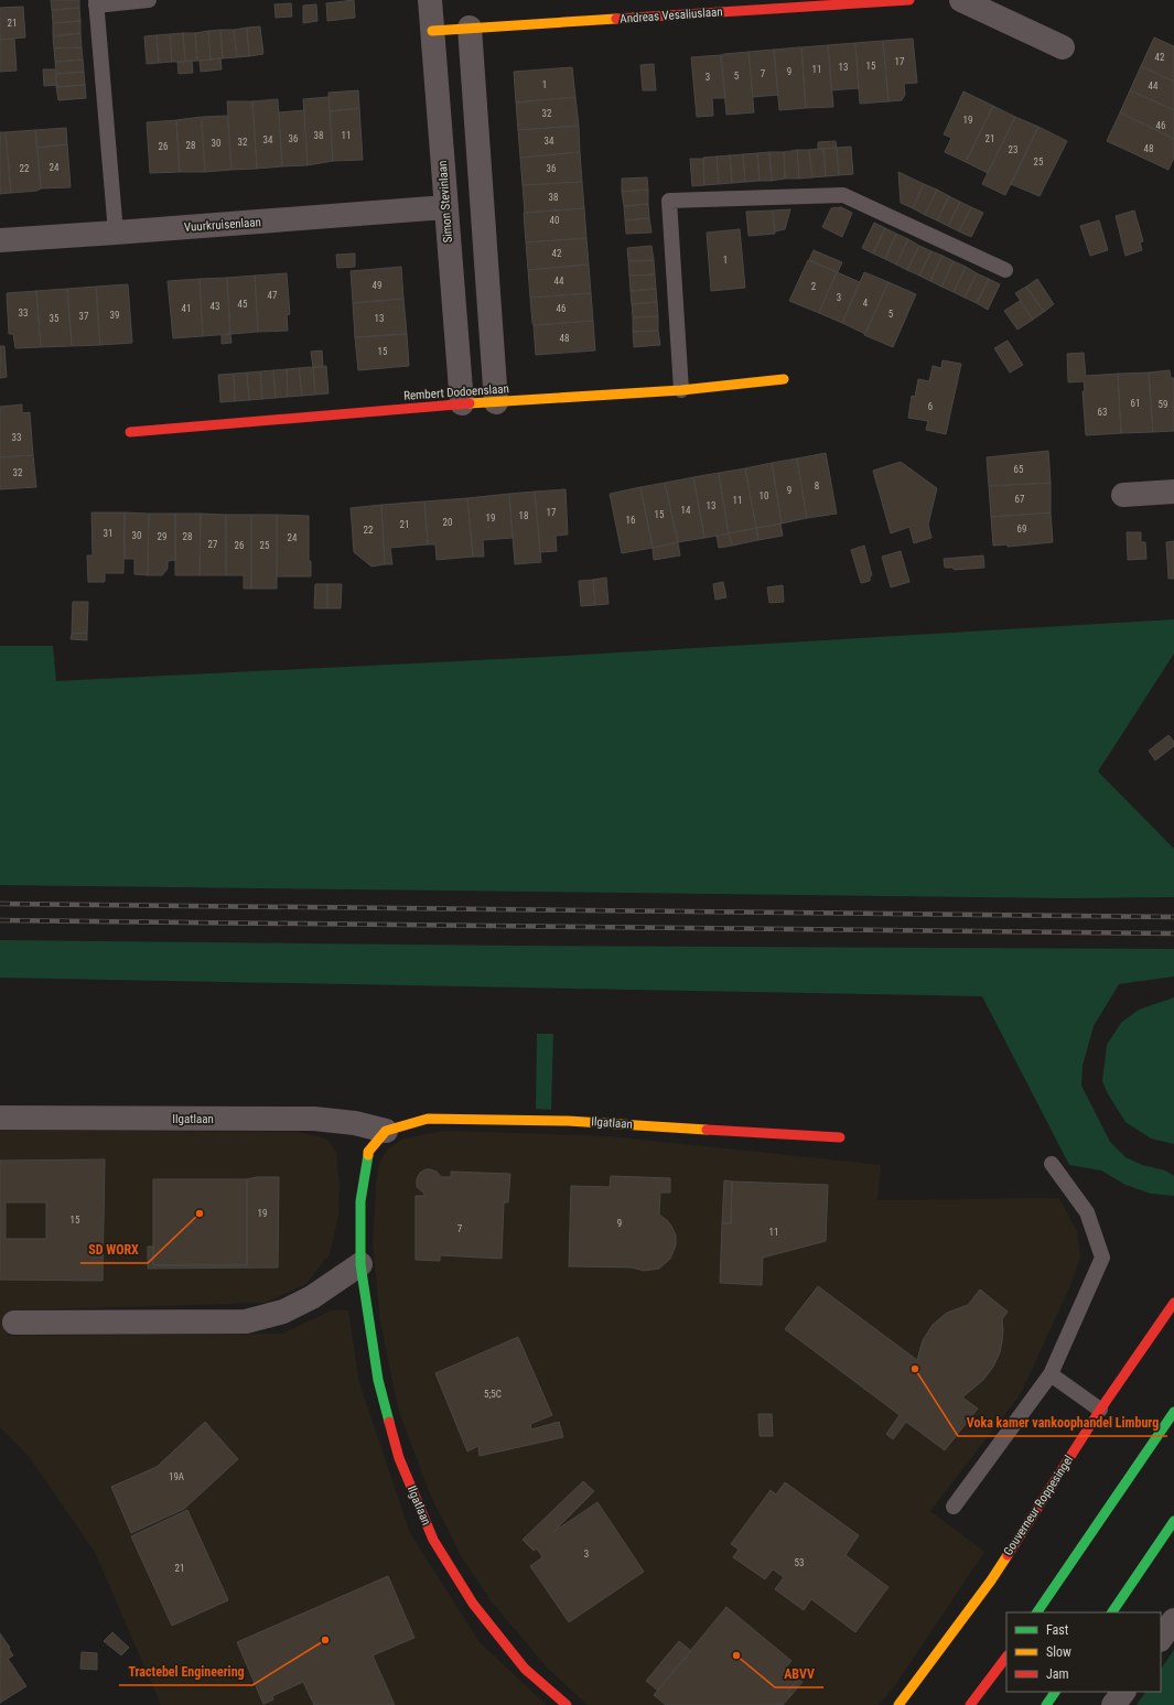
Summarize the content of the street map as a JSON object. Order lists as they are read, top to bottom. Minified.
{"streets":{"main road":["Andreas Vesaliuslaan","Rembert Dodoenslaan","Ilgatlaan","Gouverneur Roppesingel"],"street":["Simon Stevinlaan","Vuurkruisenlaan"]},"crossings":[["Andreas Vesaliuslaan","Simon Stevinlaan"],["Simon Stevinlaan","Vuurkruisenlaan"],["Simon Stevinlaan","Rembert Dodoenslaan"]],"places":["SD WORX","Voka kamer vankoophandel Limburg","Tractebel Engineering","ABVV"],"house_numbers":["21","42","17","15","13","11","9","7","5","3","1","44","32","19","46","38","11","36","21","34","34","32","30","28","26","48","23","25","24","22","36","38","40","42","1","44","49","2","47","3","4","45","43","41","46","33","5","39","37","35","13","48","15","61","59","6","63","33","65","32","8","9","10","67","11","13","14","17","15","18","19","16","20","21","69","22","31","30","29","28","24","27","26","25","19","15","9","7","11","5;5C","19A","3","53","21"],"legend":["Fast","Slow","Jam"]}
